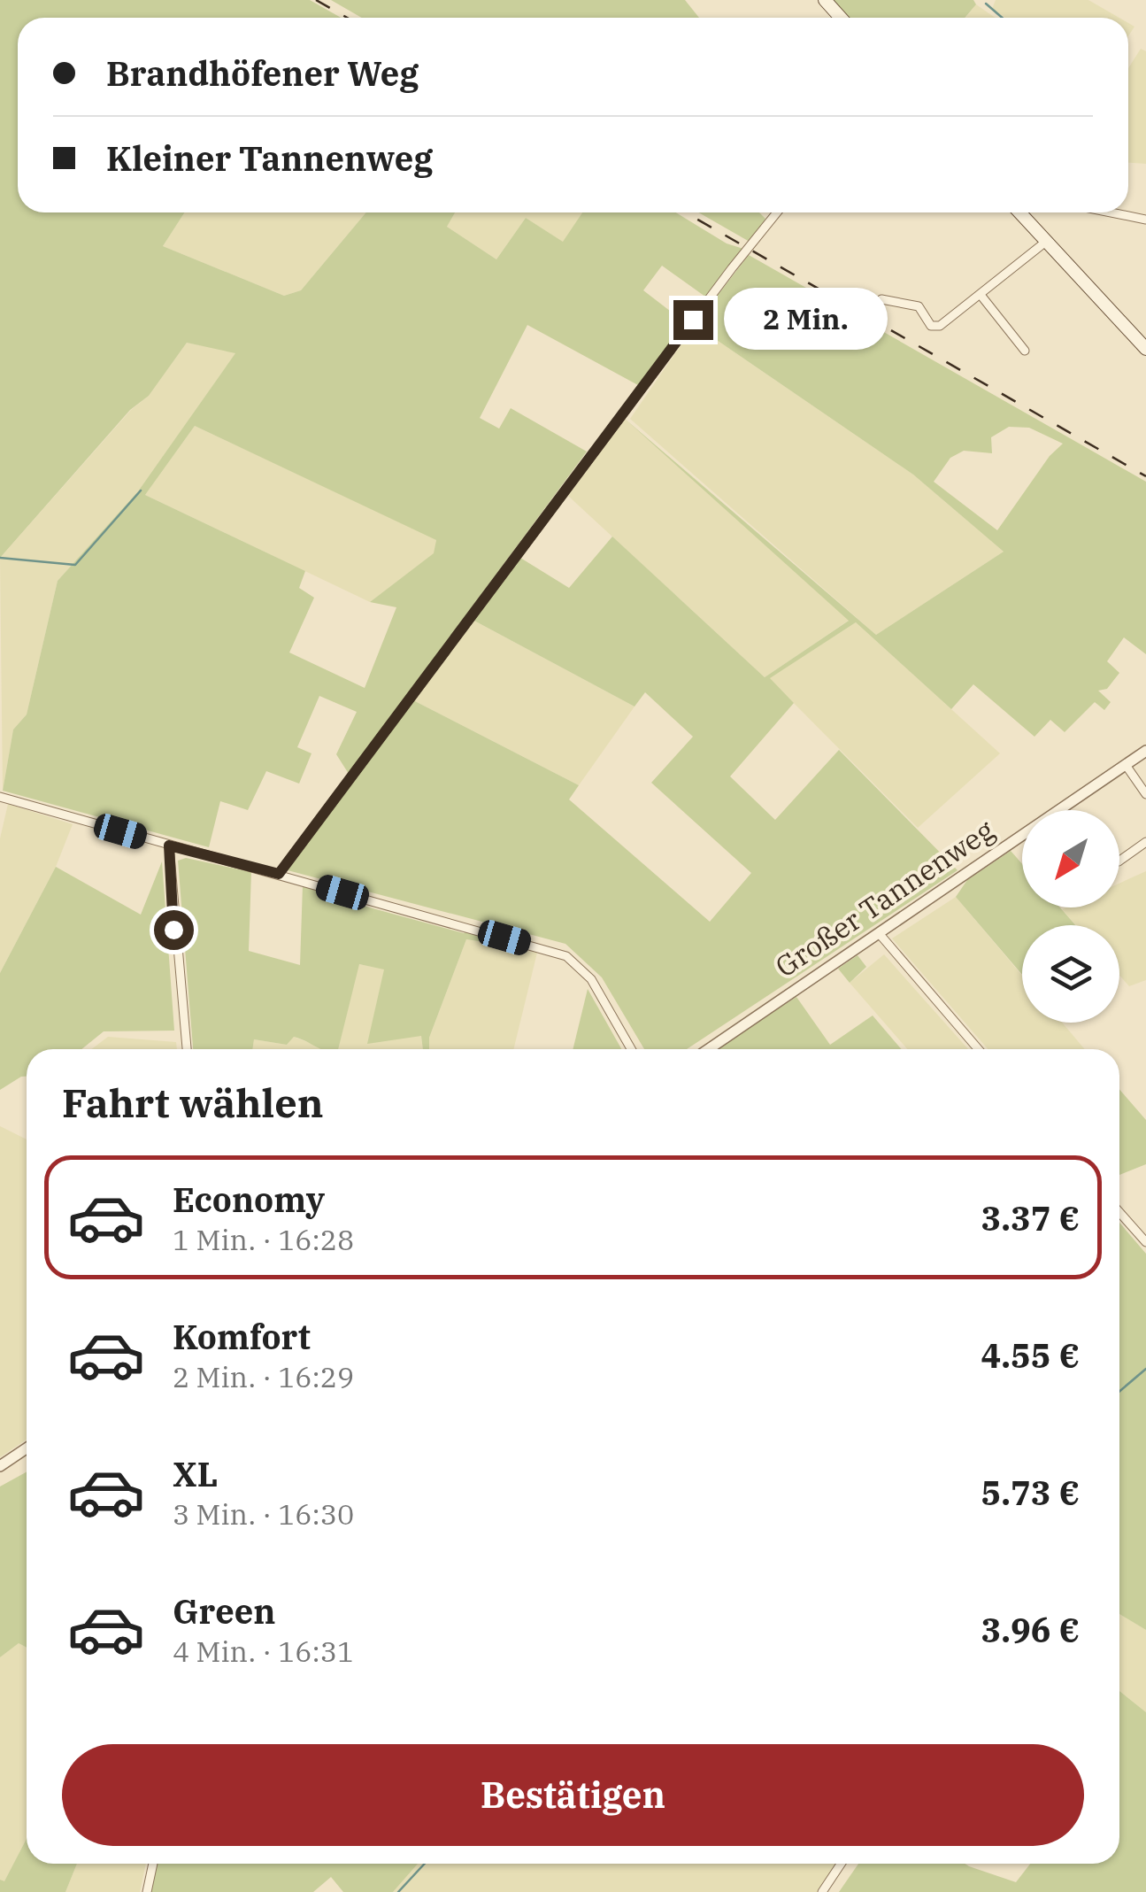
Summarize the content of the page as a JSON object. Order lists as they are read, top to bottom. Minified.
{"streets":{"street":["Großer Tannenweg"]},"north":"bottom left","page":{"banner":["Brandhöfener Weg","Kleiner Tannenweg"],"bubble":"2 Min.","heading":"Fahrt wählen","list":[{"name":"Economy","note":"1 Min. · 16:28","value":"3.37 €"},{"name":"Komfort","note":"2 Min. · 16:29","value":"4.55 €"},{"name":"XL","note":"3 Min. · 16:30","value":"5.73 €"},{"name":"Green","note":"4 Min. · 16:31","value":"3.96 €"}],"buttons":"Bestätigen"}}
